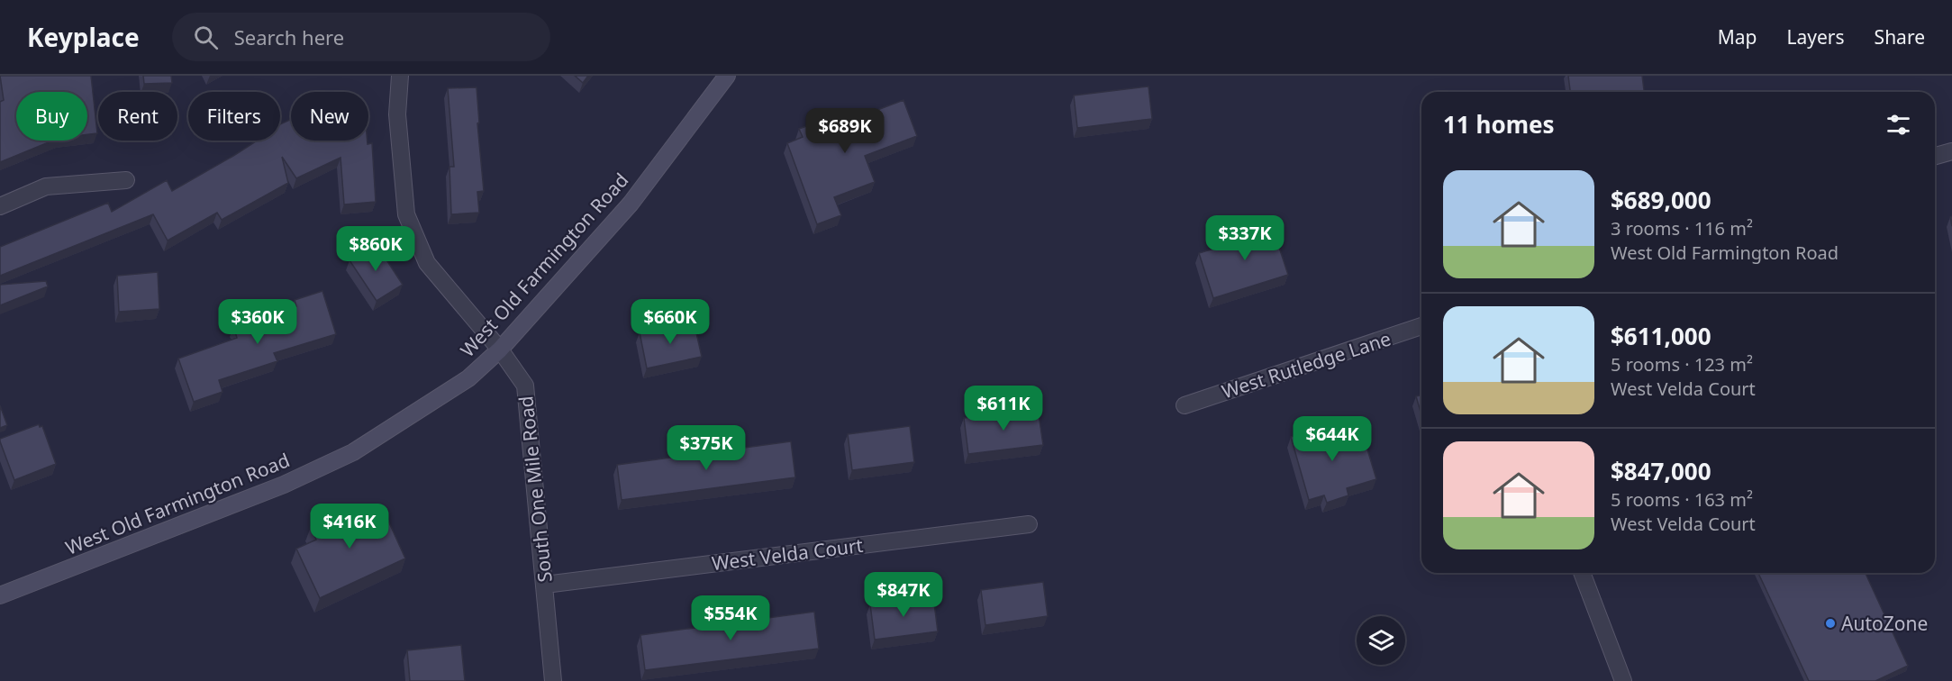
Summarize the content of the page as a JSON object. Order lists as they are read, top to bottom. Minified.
{"streets":{"street":["West Old Farmington Road","West Rutledge Lane","South One Mile Road","West Velda Court"]},"crossings":[["West Old Farmington Road","South One Mile Road"],["South One Mile Road","West Velda Court"]],"places":["AutoZone"],"page":{"header":"Keyplace","search":"Search here","nav":["Map","Layers","Share"],"chip":["Buy","Rent","Filters","New"],"heading":"11 homes","price":["$689K","$337K","$860K","$360K","$660K","$611K","$644K","$375K","$416K","$847K","$554K"],"list":[{"name":"$689,000","note":"3 rooms · 116 m² · West Old Farmington Road"},{"name":"$611,000","note":"5 rooms · 123 m² · West Velda Court"},{"name":"$847,000","note":"5 rooms · 163 m² · West Velda Court"}]}}
